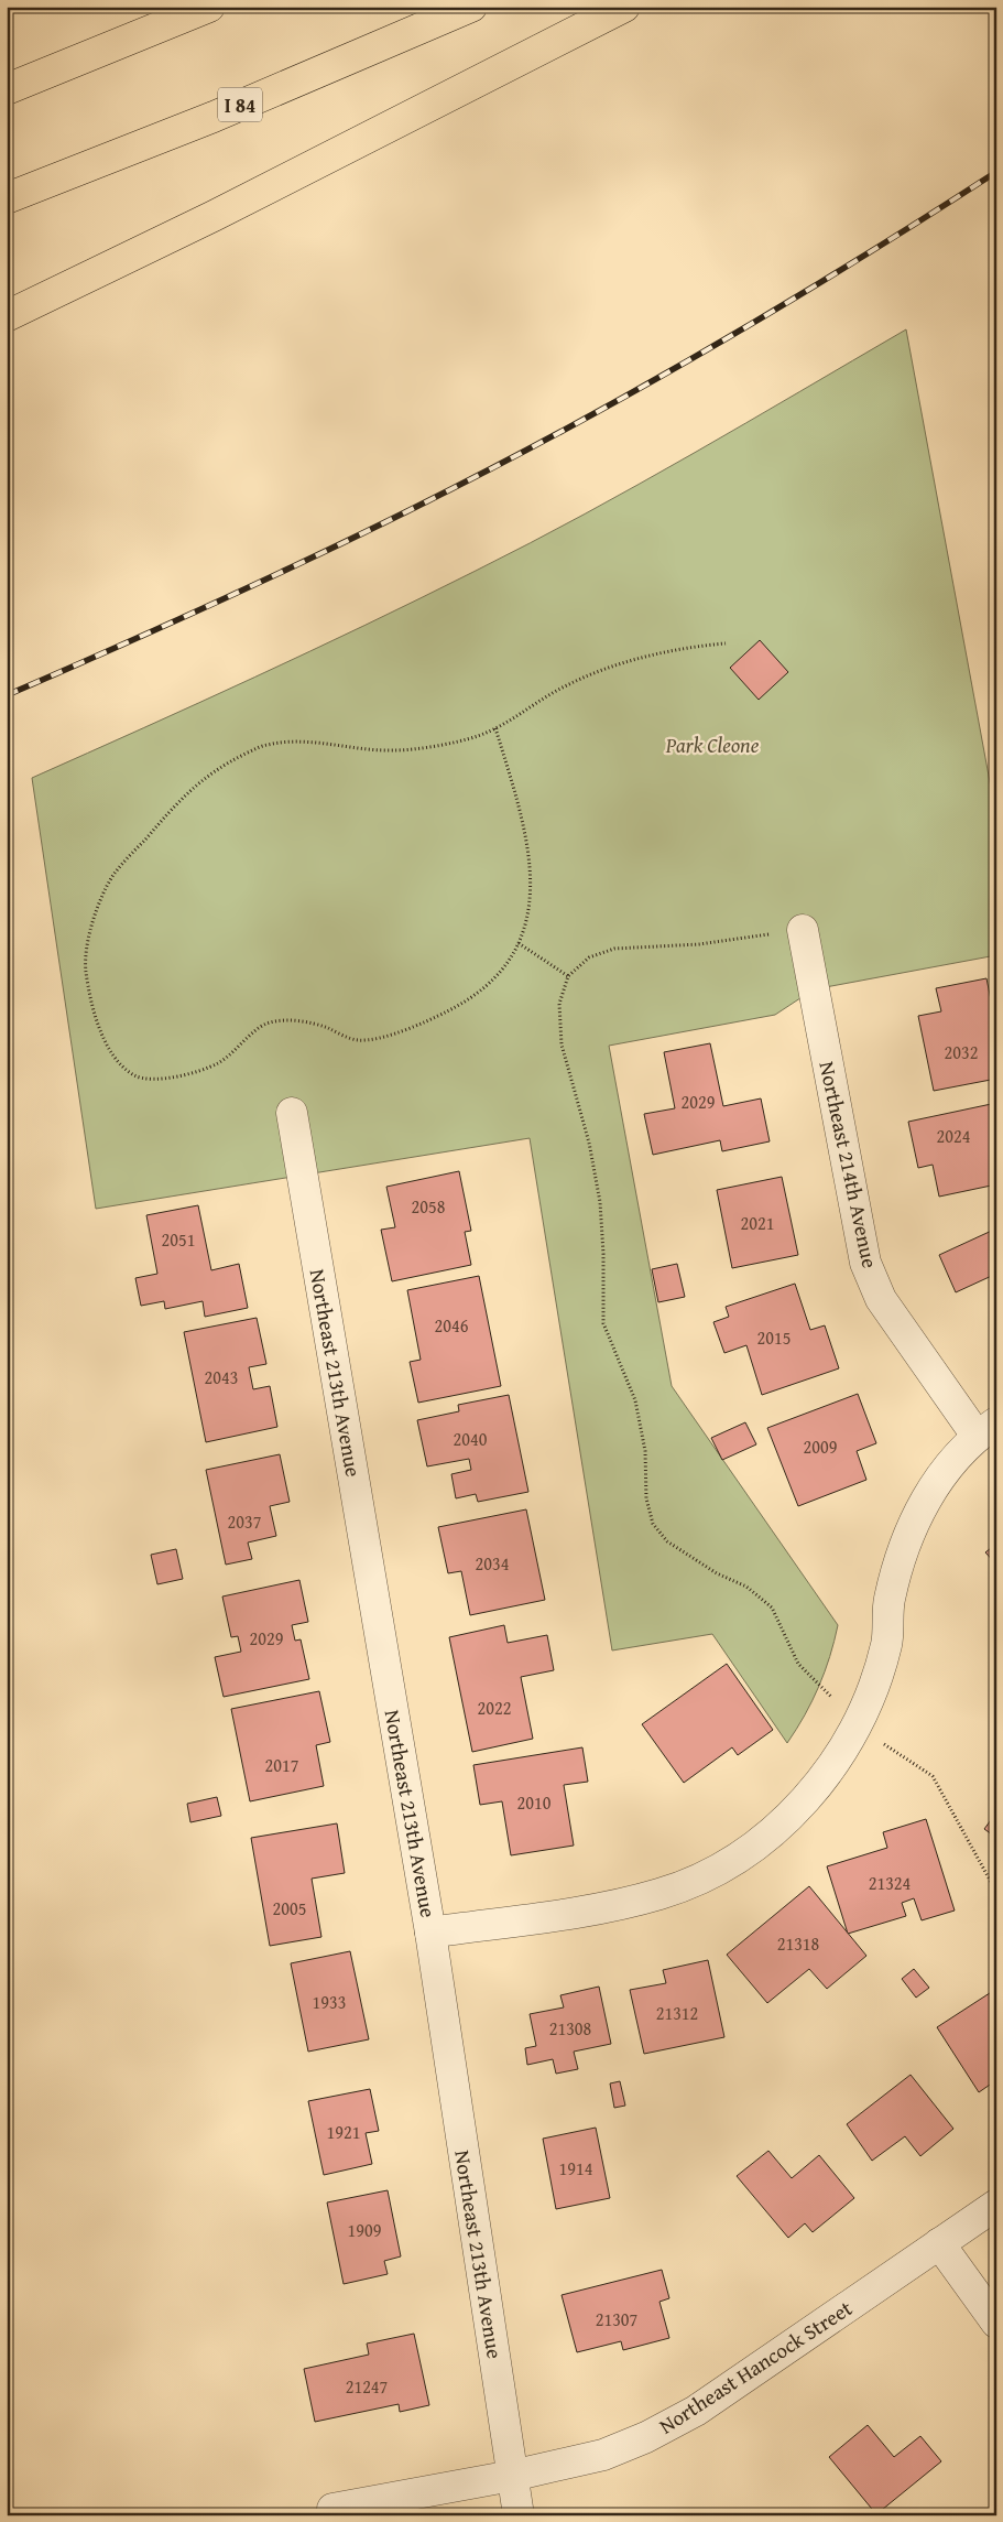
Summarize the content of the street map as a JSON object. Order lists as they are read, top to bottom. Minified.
{"streets":{"highway":["I 84"],"street":["Northeast 214th Avenue","Northeast 213th Avenue","Northeast Hancock Street"]},"crossings":[["Northeast 213th Avenue","Northeast Hancock Street"]],"parks":["Park Cleone"],"house_numbers":["2032","2029","2024","2058","2021","2051","2046","2015","2043","2040","2009","2037","2034","2029","2022","2017","2010","21324","2005","21318","1933","21312","21308","1921","1914","1909","21307","21247"]}
